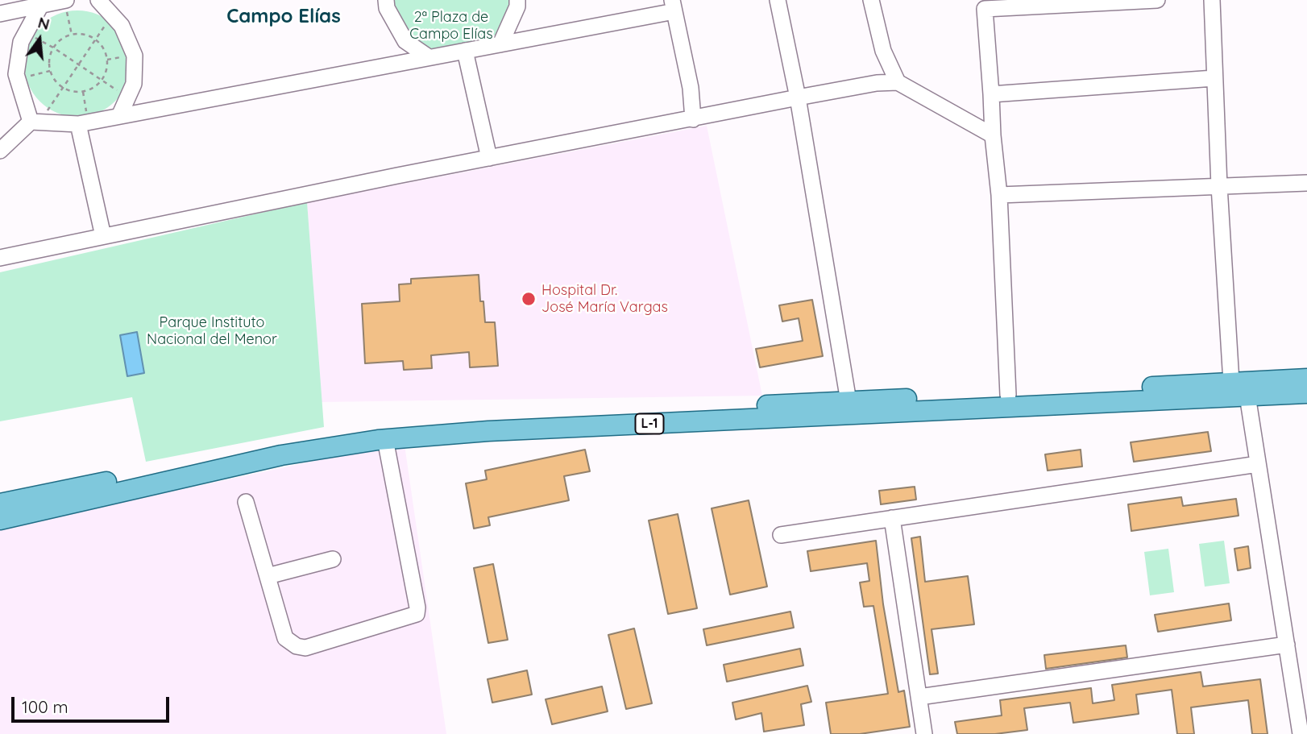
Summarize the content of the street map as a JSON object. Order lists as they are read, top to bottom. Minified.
{"streets":{"main road":["L-1"]},"districts":["Campo Elías"],"parks":["2ª Plaza de Campo Elías","Parque Instituto Nacional del Menor"],"places":["Hospital Dr. José María Vargas"],"scale_bar":"100 m","north":"top"}
